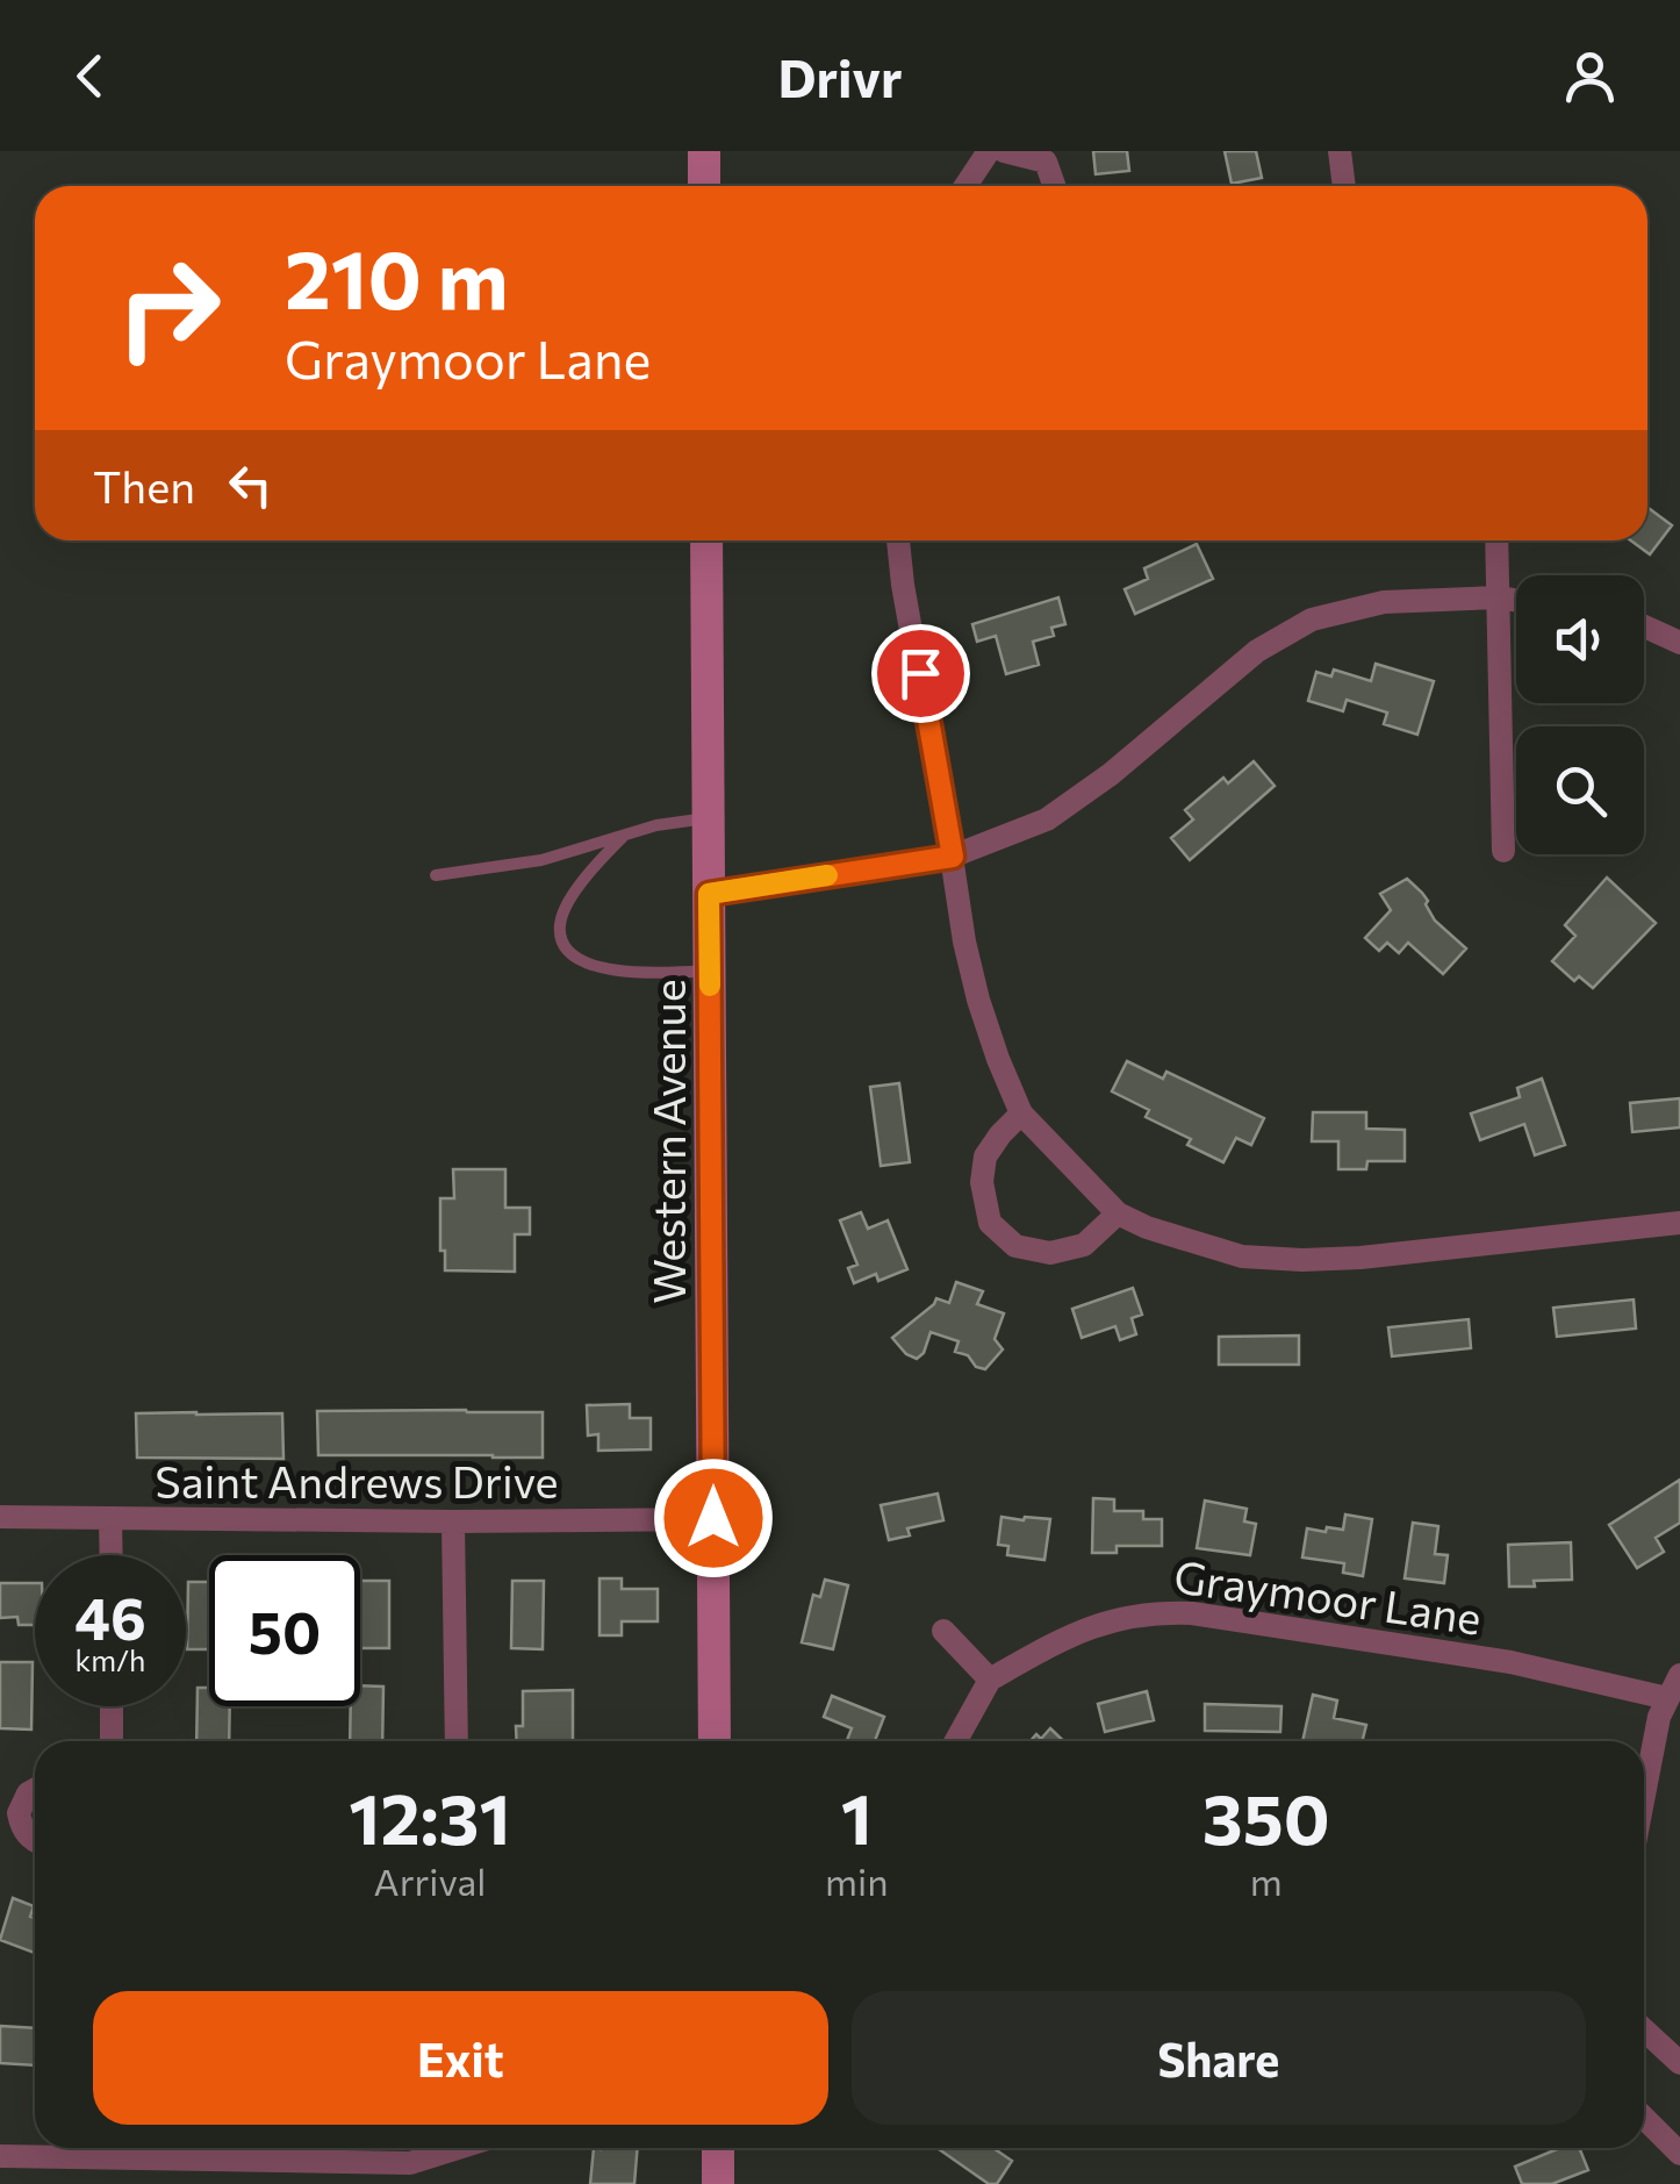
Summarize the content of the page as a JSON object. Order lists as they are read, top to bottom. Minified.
{"streets":{"main road":["Western Avenue"],"street":["Saint Andrews Drive","Graymoor Lane"]},"crossings":[["Western Avenue","Saint Andrews Drive"]],"page":{"header":"Drivr","turn":["210 m","Graymoor Lane"],"then":"Then","speed":"46 km/h","limit":"50","eta":["12:31","Arrival","1","min","350","m"],"buttons":["Exit","Share"]}}
